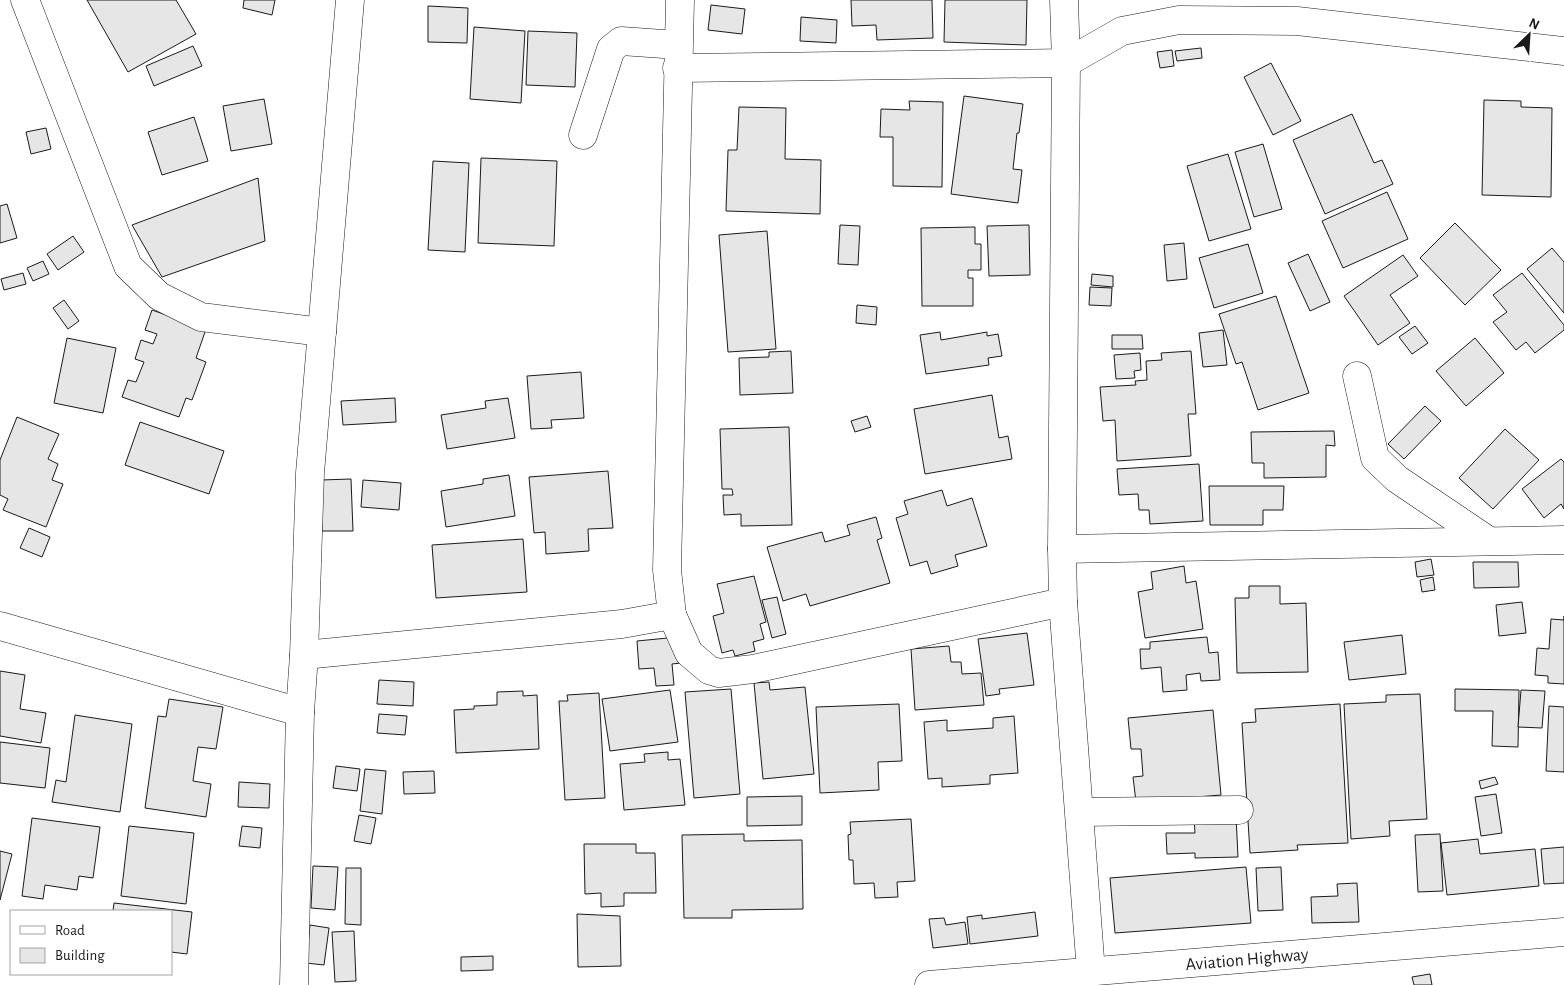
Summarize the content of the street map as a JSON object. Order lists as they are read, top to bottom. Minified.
{"streets":{"street":["Aviation Highway"]},"legend":["Road","Building"],"north":"top right"}
